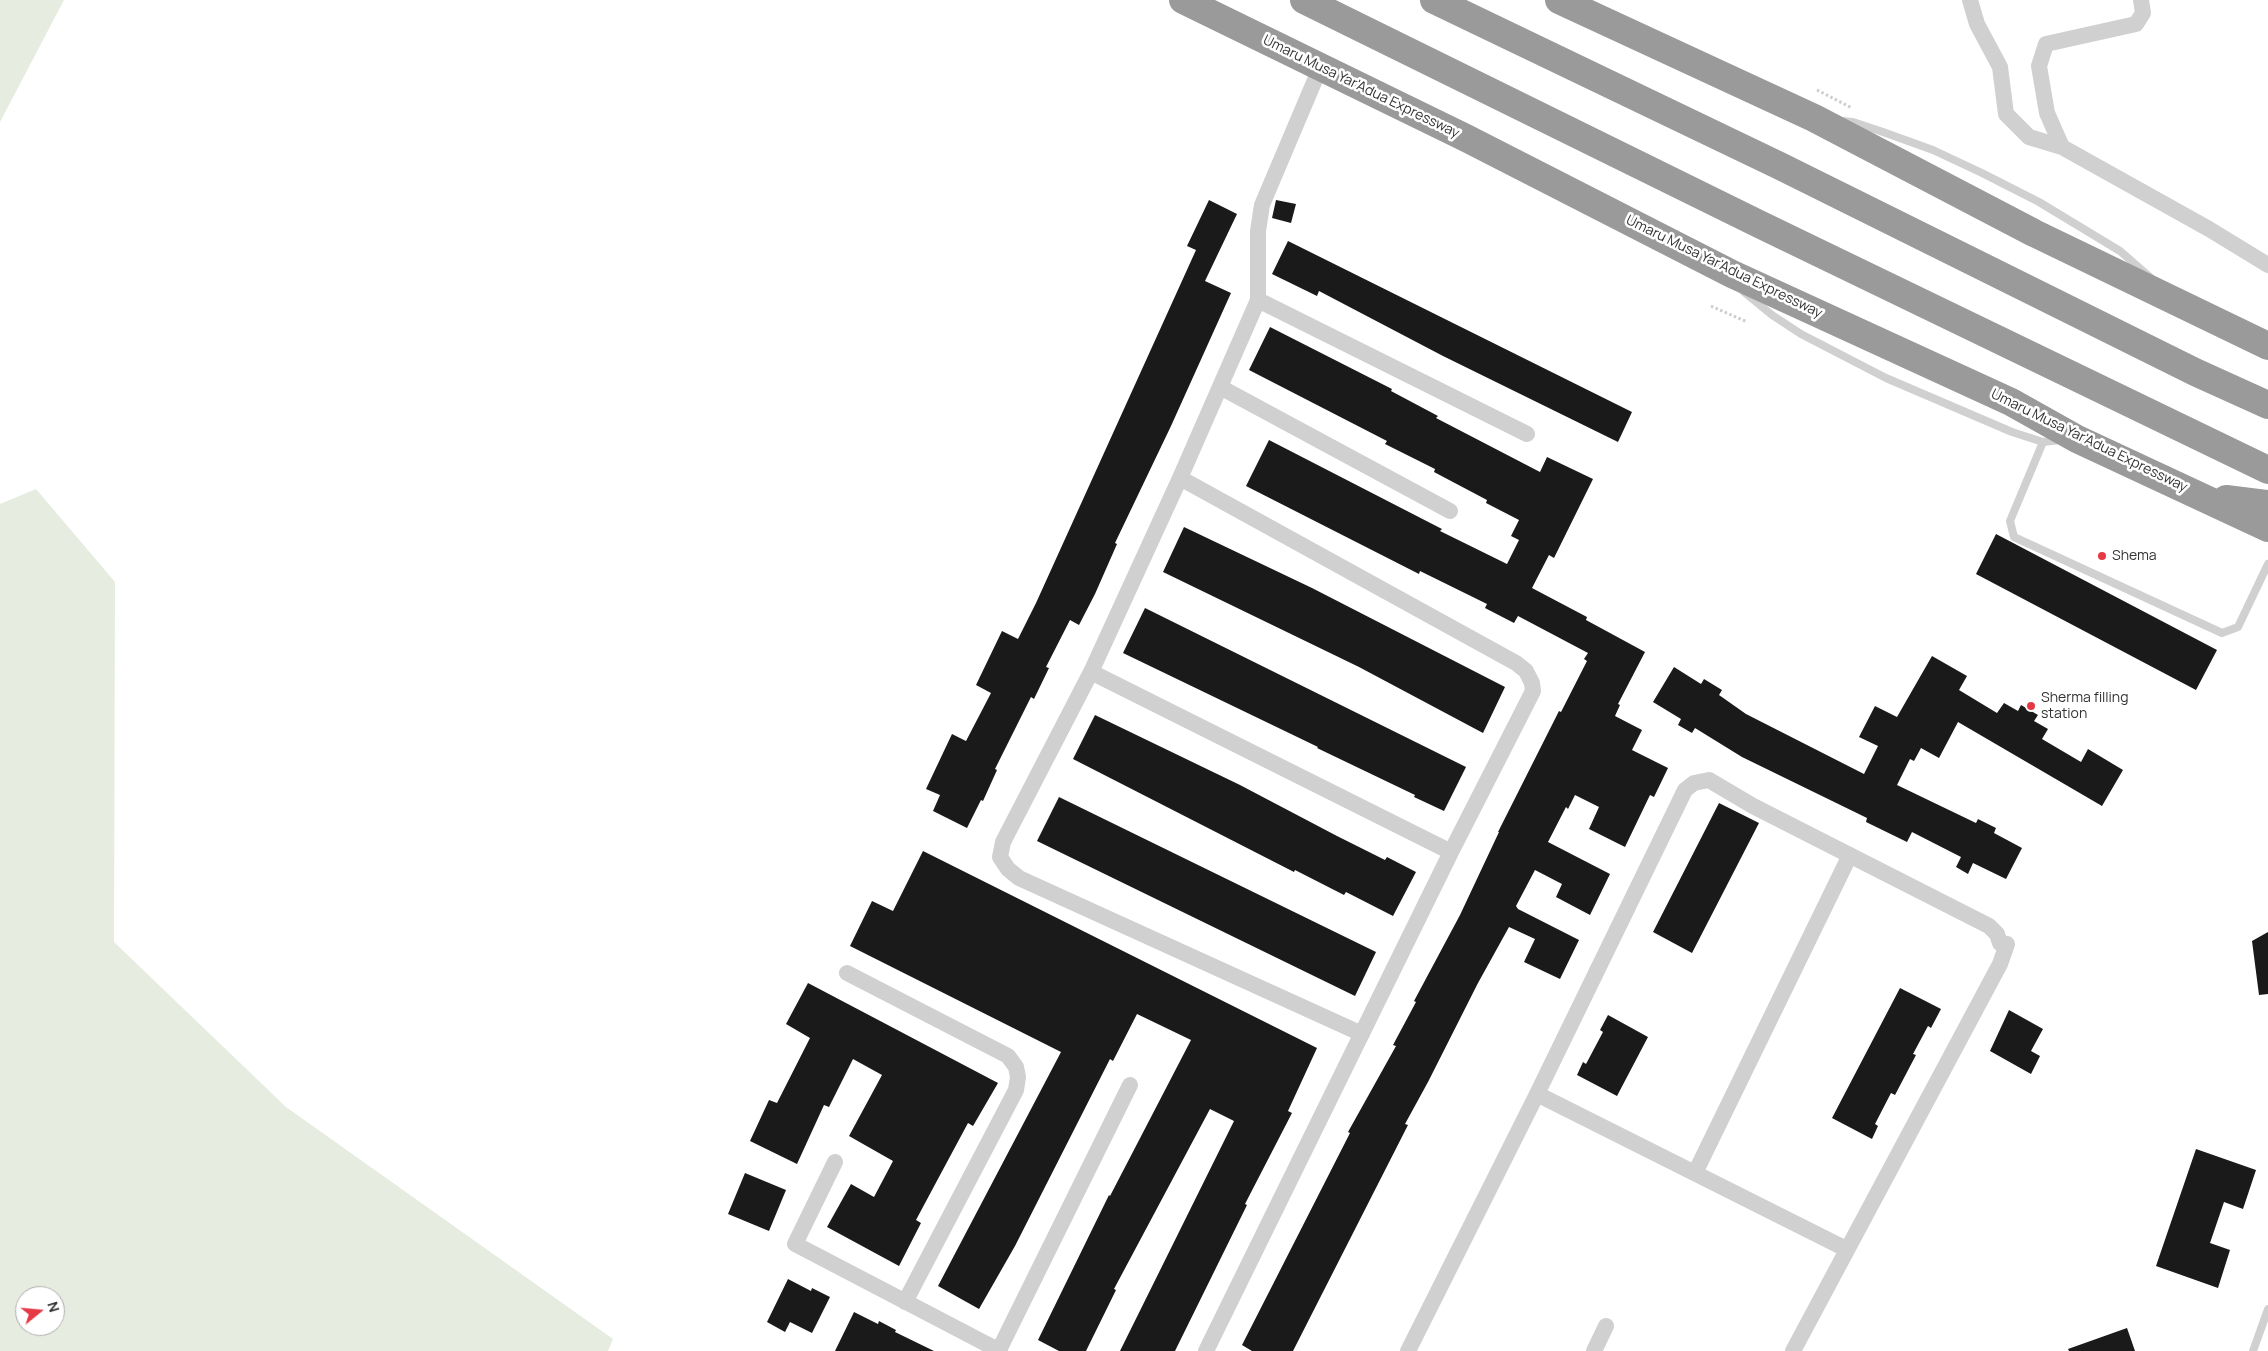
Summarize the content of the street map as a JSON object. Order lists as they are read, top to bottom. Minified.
{"streets":{"highway":["Umaru Musa Yar'Adua Expressway"]},"places":["Shema","Sherma filling station"],"north":"right"}
